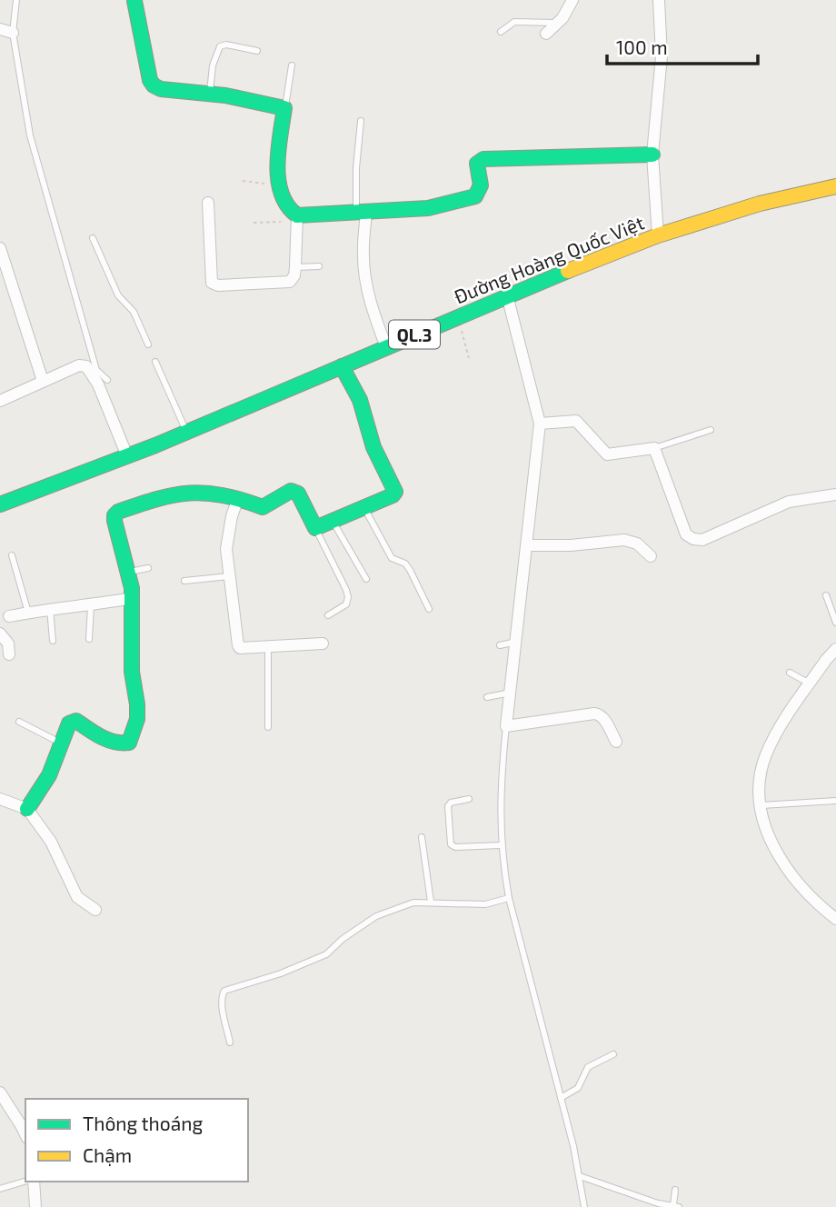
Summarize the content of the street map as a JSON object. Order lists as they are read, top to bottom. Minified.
{"streets":{"main road":["Đường Hoàng Quốc Việt","QL.3"]},"legend":["Thông thoáng","Chậm"],"scale_bar":"100 m"}
